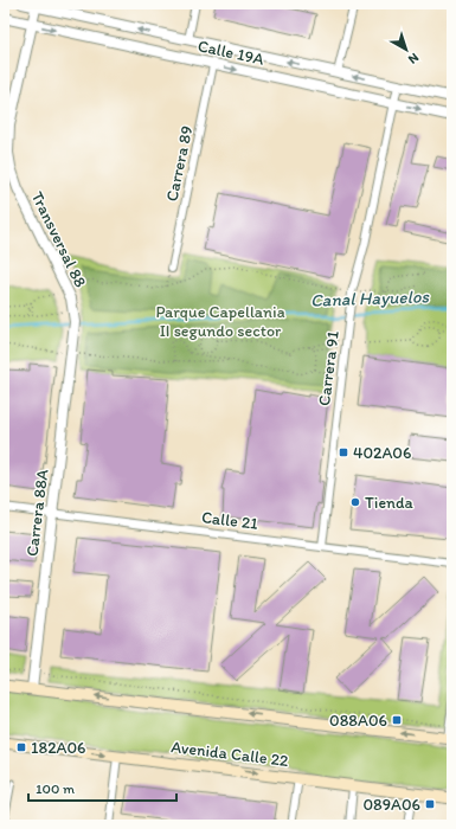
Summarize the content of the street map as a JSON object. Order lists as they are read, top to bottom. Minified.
{"streets":{"main road":["Avenida Calle 22"],"street":["Calle 19A","Carrera 89","Transversal 88","Carrera 91","Carrera 88A","Calle 21"]},"crossings":[["Calle 19A","Carrera 89"],["Calle 19A","Transversal 88"],["Calle 19A","Carrera 91"],["Transversal 88","Carrera 88A"],["Carrera 91","Calle 21"],["Carrera 88A","Calle 21"]],"water":["Canal Hayuelos"],"parks":["Parque Capellania II segundo sector"],"places":{"transit":["402A06","088A06","182A06","089A06"],"other":["Tienda"]},"scale_bar":"100 m","north":"bottom right"}
